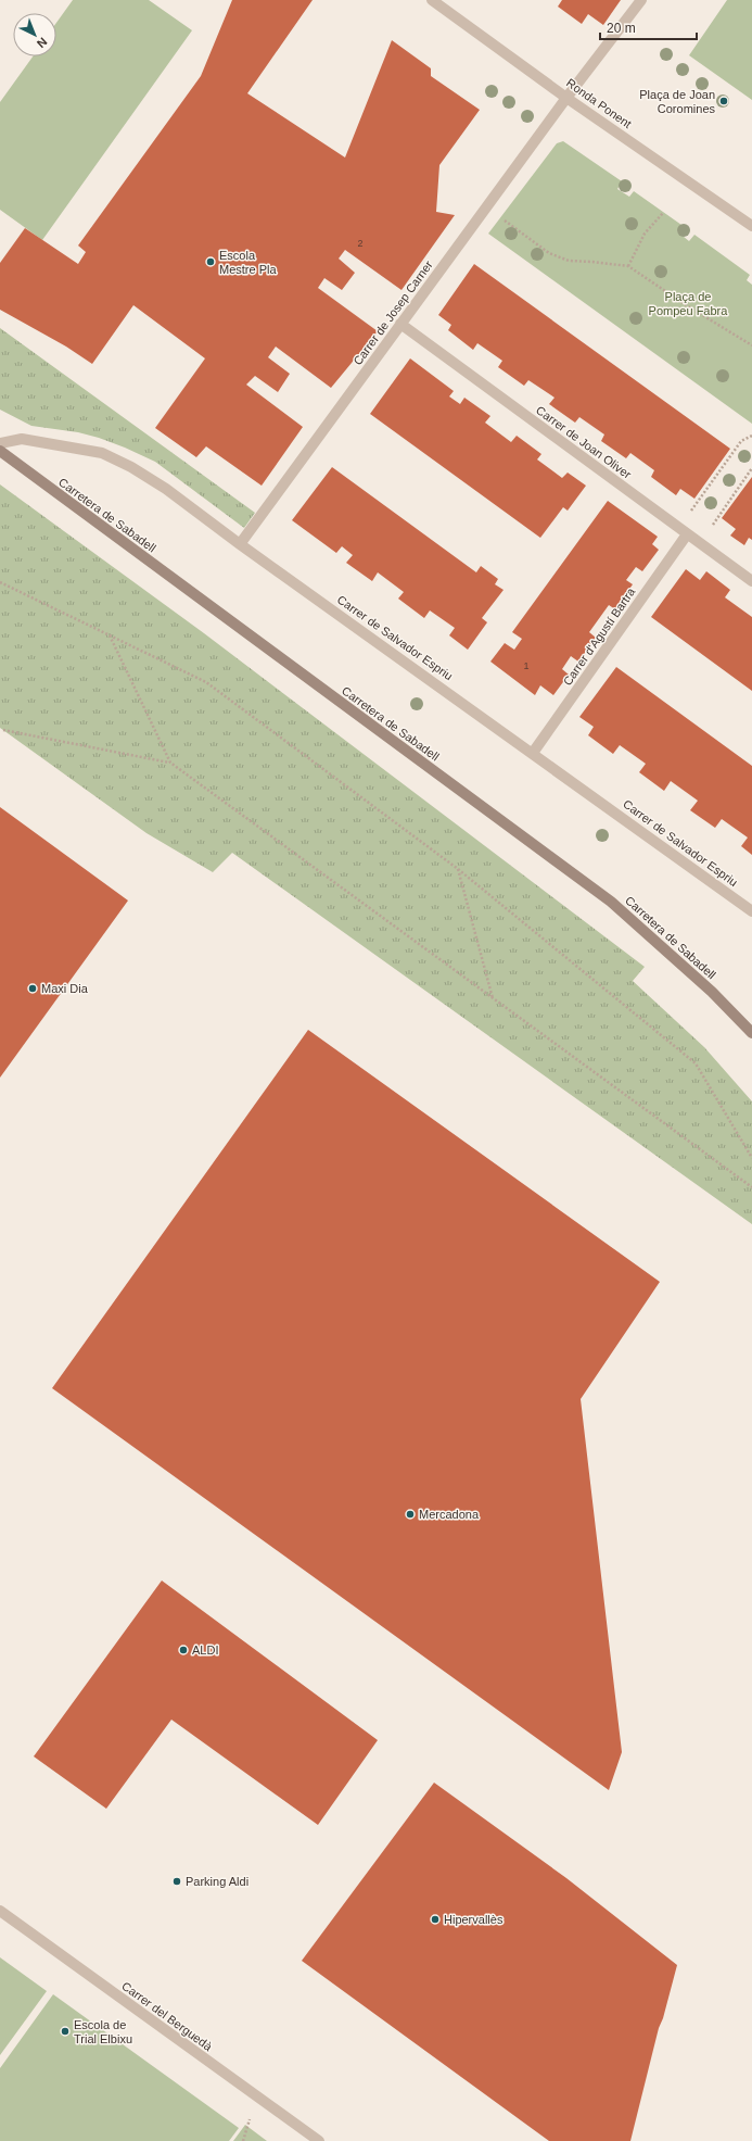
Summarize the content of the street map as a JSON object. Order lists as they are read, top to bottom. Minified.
{"streets":{"street":["Ronda Ponent","Carrer de Josep Carner","Carrer de Joan Oliver","Carretera de Sabadell","Carrer d'Agustí Bartra","Carrer de Salvador Espriu","Carrer del Berguedà"]},"crossings":[["Ronda Ponent","Carrer de Josep Carner"],["Carrer de Josep Carner","Carrer de Joan Oliver"],["Carrer de Josep Carner","Carrer de Salvador Espriu"],["Carrer de Joan Oliver","Carrer d'Agustí Bartra"],["Carrer d'Agustí Bartra","Carrer de Salvador Espriu"]],"parks":["Plaça de Pompeu Fabra"],"places":["Plaça de Joan Coromines","Escola Mestre Pla","Maxi Dia","Mercadona","ALDI","Parking Aldi","Hipervallès","Escola de Trial Elbixu"],"house_numbers":["2","1"],"scale_bar":"20 m","north":"bottom right"}
